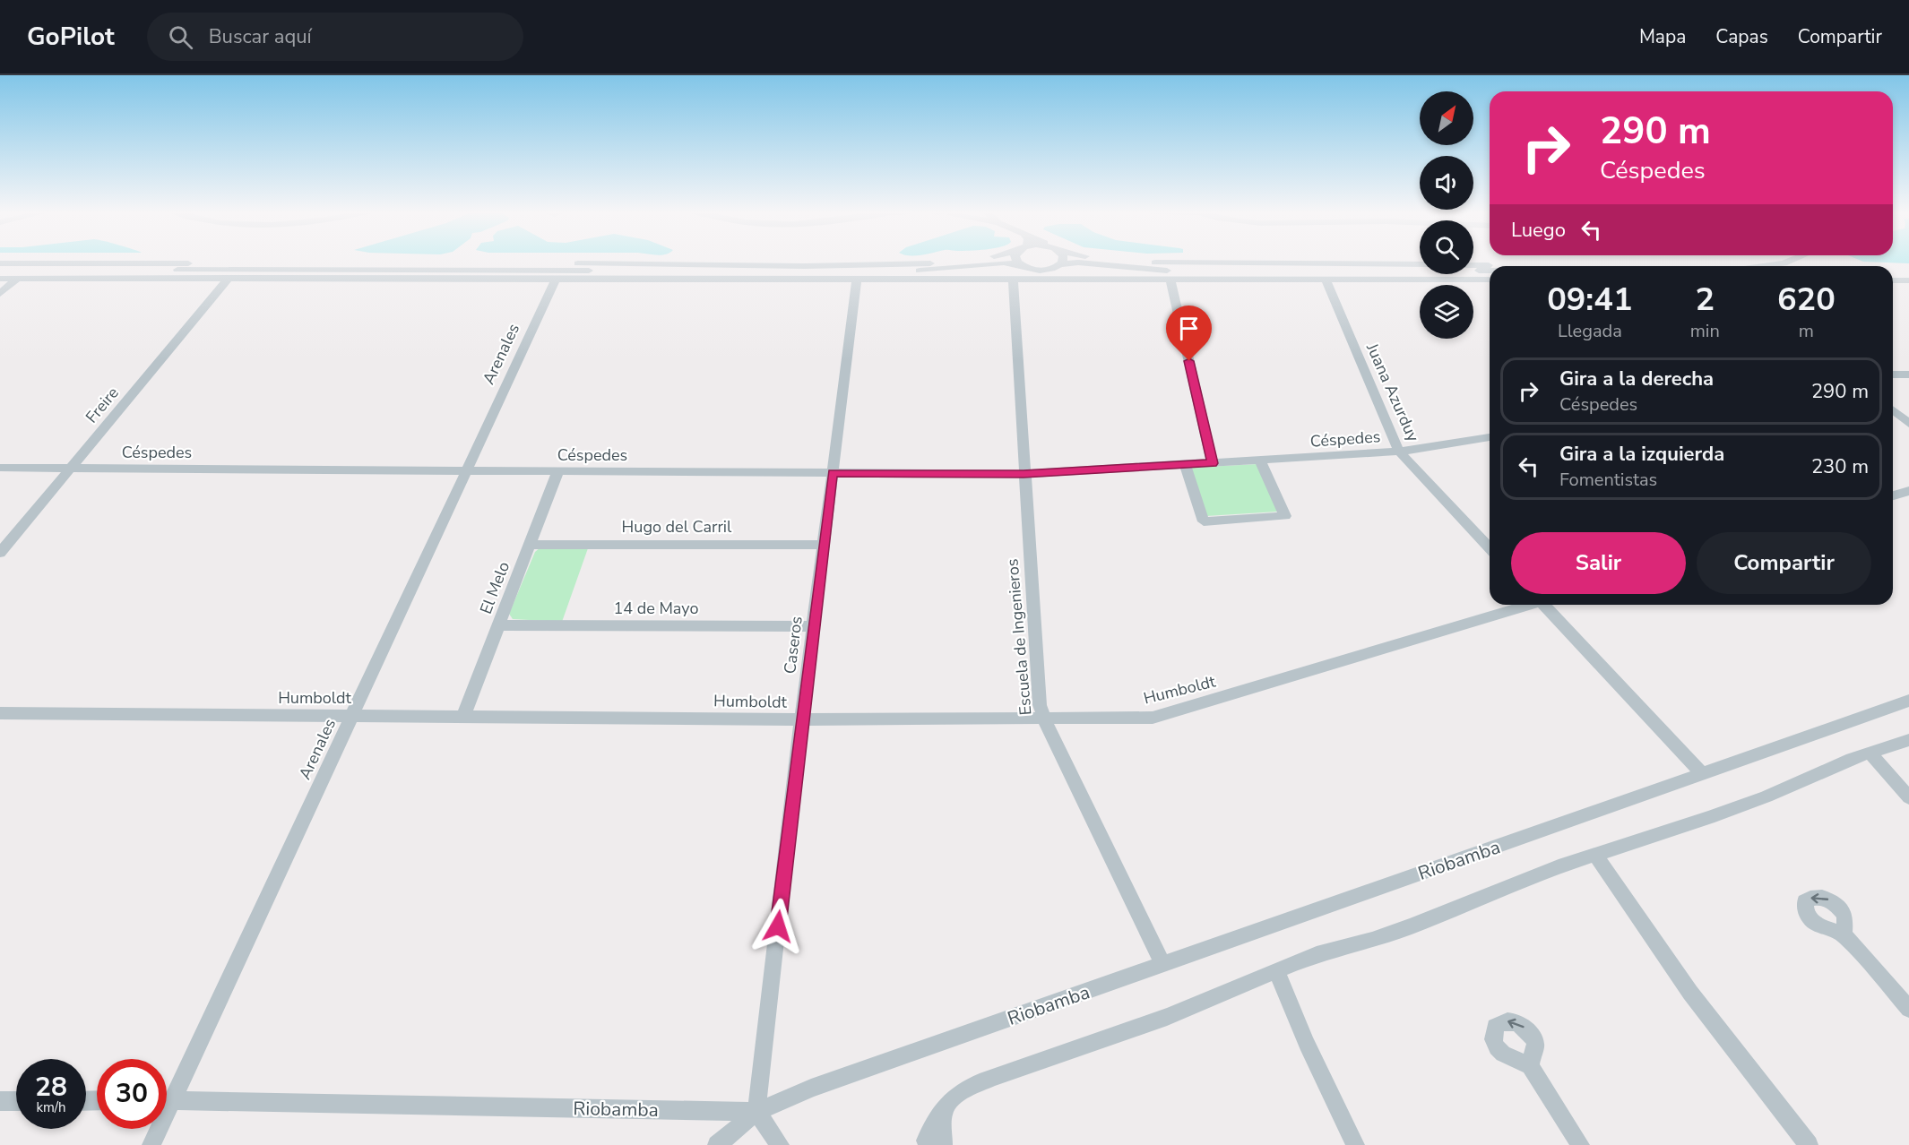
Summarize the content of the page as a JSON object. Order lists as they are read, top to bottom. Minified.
{"streets":{"street":["Arenales","Juana Azurduy","Freire","Céspedes","Hugo del Carril","El Melo","14 de Mayo","Escuela de Ingenieros","Caseros","Humboldt","Riobamba"]},"crossings":[["Arenales","Céspedes"],["Arenales","Humboldt"],["Juana Azurduy","Céspedes"],["Freire","Céspedes"],["Céspedes","El Melo"],["Céspedes","Escuela de Ingenieros"],["Céspedes","Caseros"],["Hugo del Carril","El Melo"],["Hugo del Carril","Caseros"],["El Melo","14 de Mayo"],["El Melo","Humboldt"],["14 de Mayo","Caseros"],["Escuela de Ingenieros","Humboldt"],["Escuela de Ingenieros","Riobamba"],["Caseros","Humboldt"],["Caseros","Riobamba"]],"north":"top right","page":{"header":"GoPilot","search":"Buscar aquí","nav":["Mapa","Capas","Compartir"],"turn":["290 m","Céspedes"],"then":"Luego","eta":["09:41","Llegada","2","min","620","m"],"list":[{"name":"Gira a la derecha","note":"Céspedes","value":"290 m"},{"name":"Gira a la izquierda","note":"Fomentistas","value":"230 m"}],"buttons":["Salir","Compartir"],"speed":"28 km/h","limit":"30"}}
